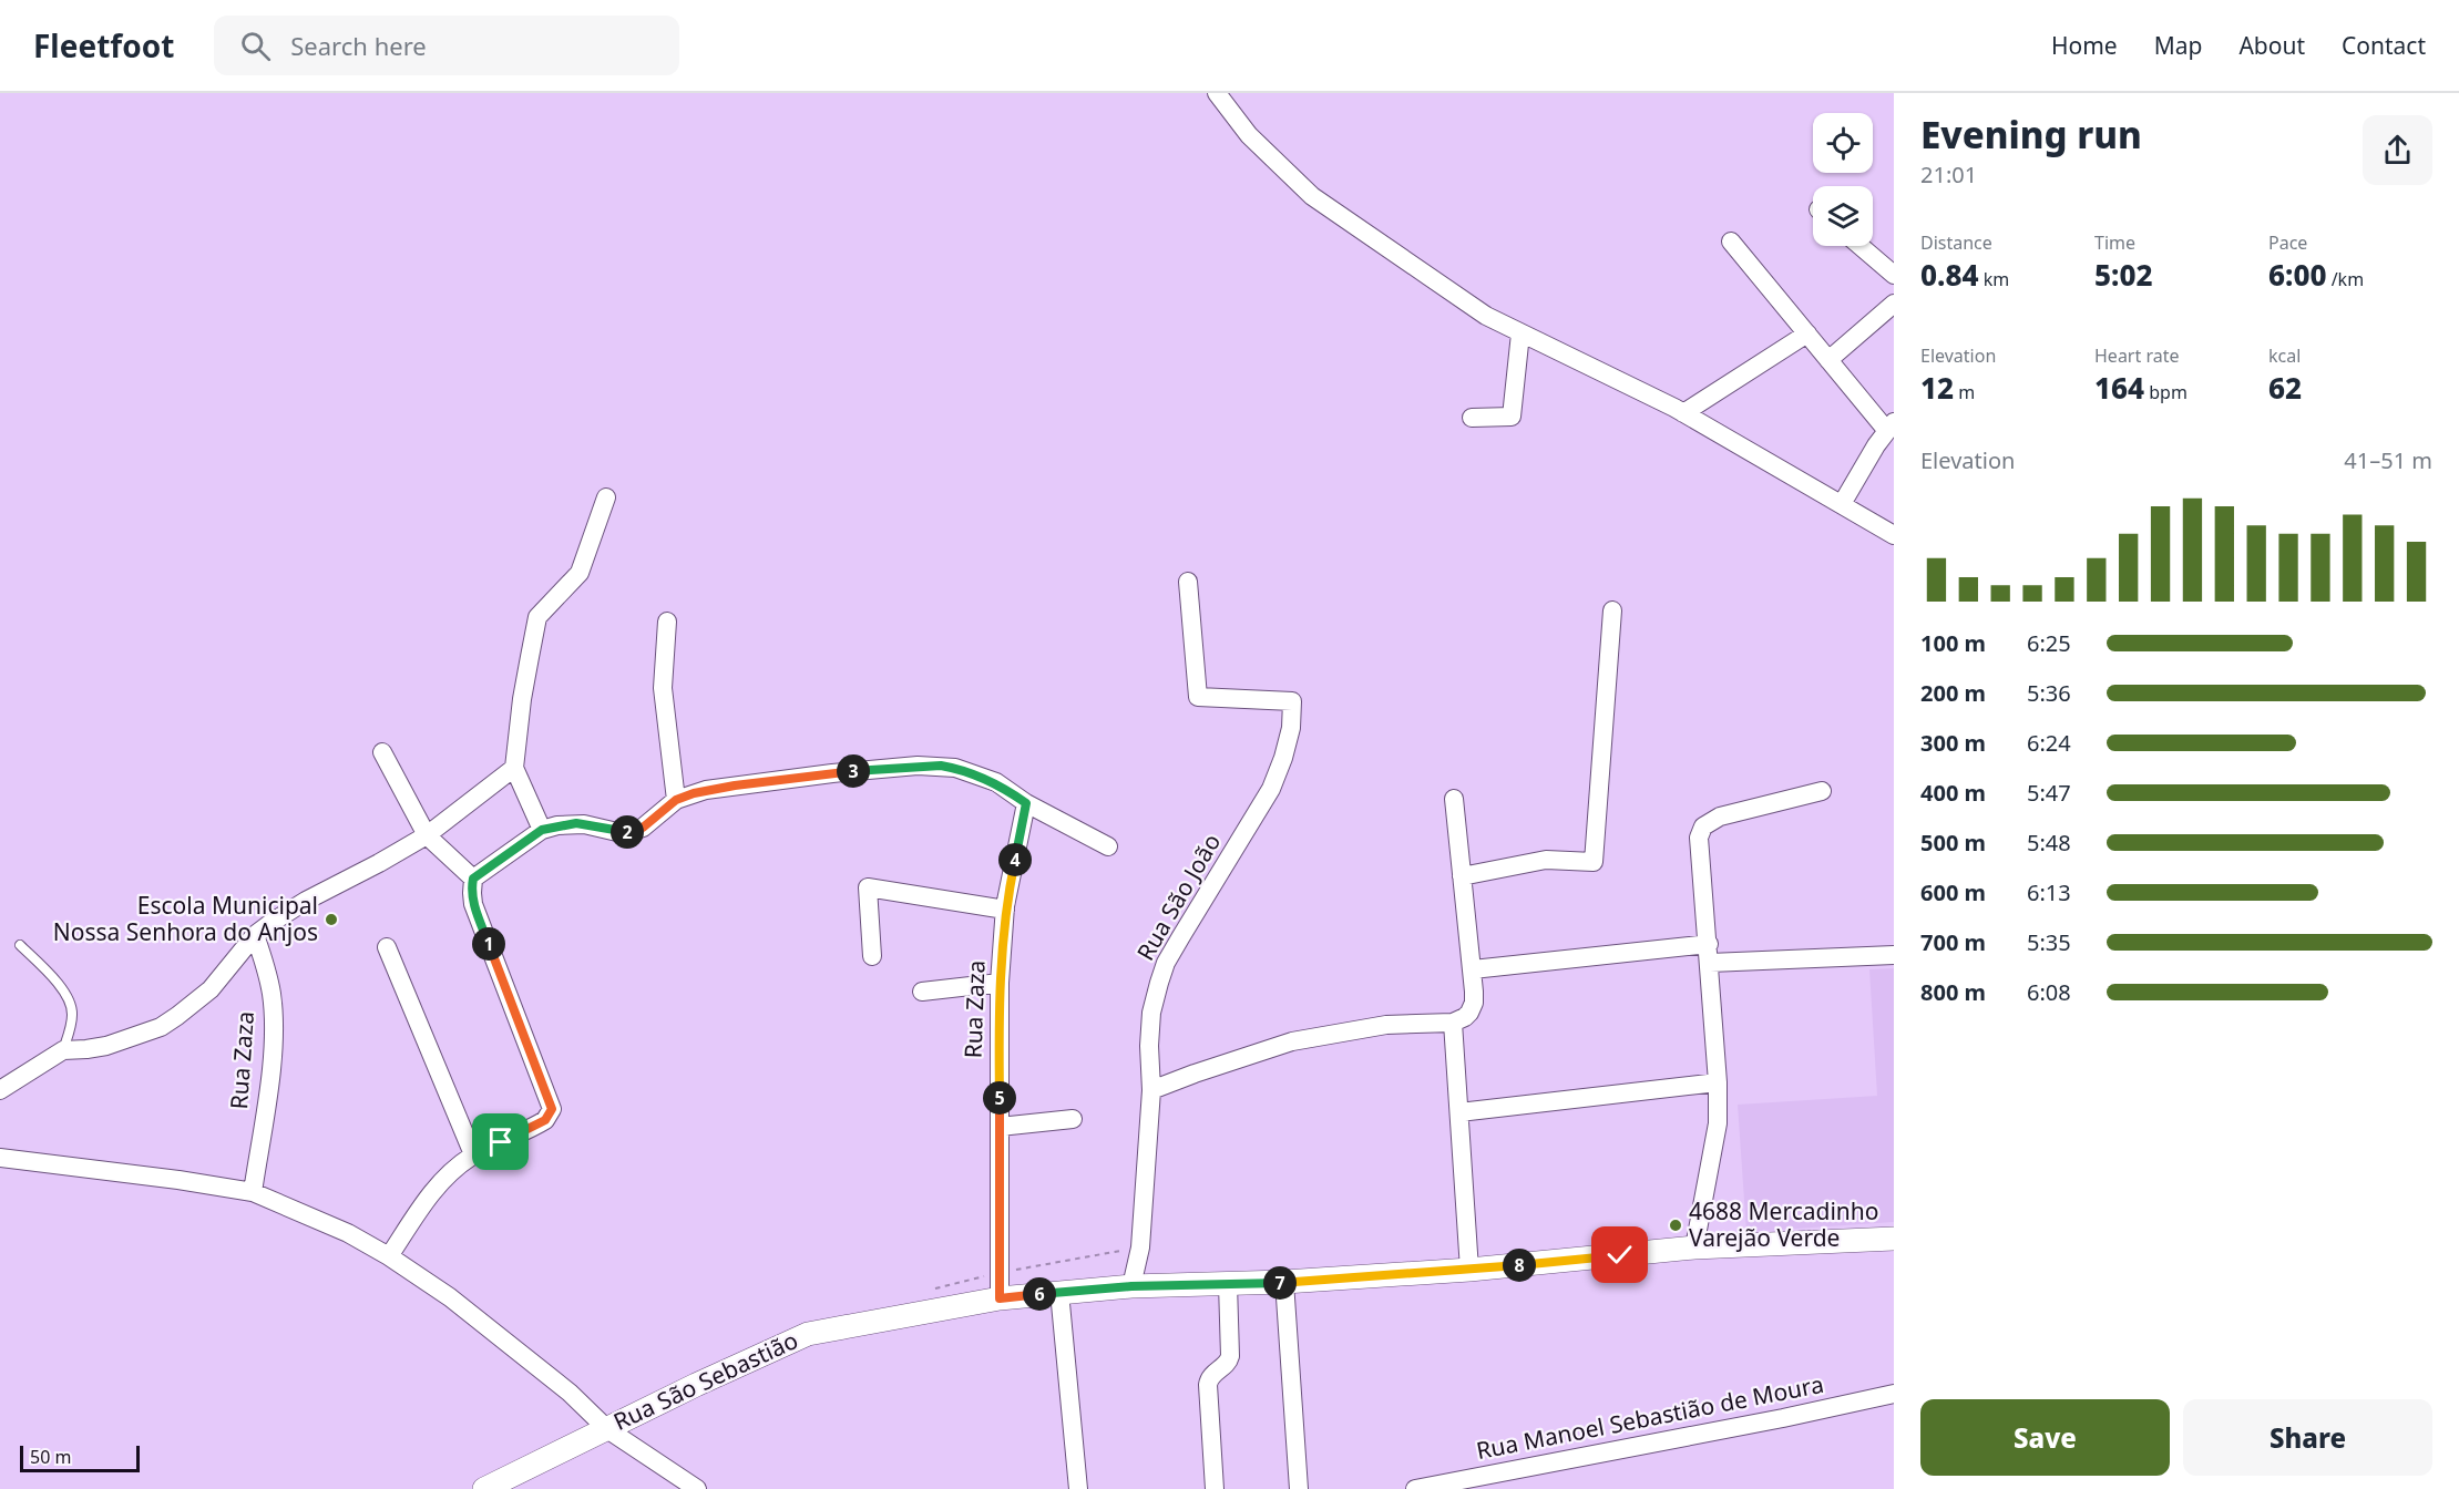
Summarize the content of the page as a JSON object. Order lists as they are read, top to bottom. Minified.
{"streets":{"street":["Rua São João","Rua Zaza","Rua São Sebastião","Rua Manoel Sebastião de Moura"]},"crossings":[["Rua São João","Rua São Sebastião"],["Rua Zaza","Rua São Sebastião"]],"places":["Escola Municipal Nossa Senhora do Anjos","4688 Mercadinho Varejão Verde"],"scale_bar":"50 m","page":{"header":"Fleetfoot","search":"Search here","nav":["Home","Map","About","Contact"],"heading":["Evening run","21:01"],"stats":[["Distance","0.84 km"],["Time","5:02"],["Pace","6:00 /km"],["Elevation","12 m"],["Heart rate","164 bpm"],["kcal","62"]],"chart":["Elevation","41–51 m"],"list":[{"name":"100 m","note":"6:25"},{"name":"200 m","note":"5:36"},{"name":"300 m","note":"6:24"},{"name":"400 m","note":"5:47"},{"name":"500 m","note":"5:48"},{"name":"600 m","note":"6:13"},{"name":"700 m","note":"5:35"},{"name":"800 m","note":"6:08"}],"pins":["3","2","4","1","5","8","7","6"],"buttons":["Save","Share"],"scale":"50 m"}}
